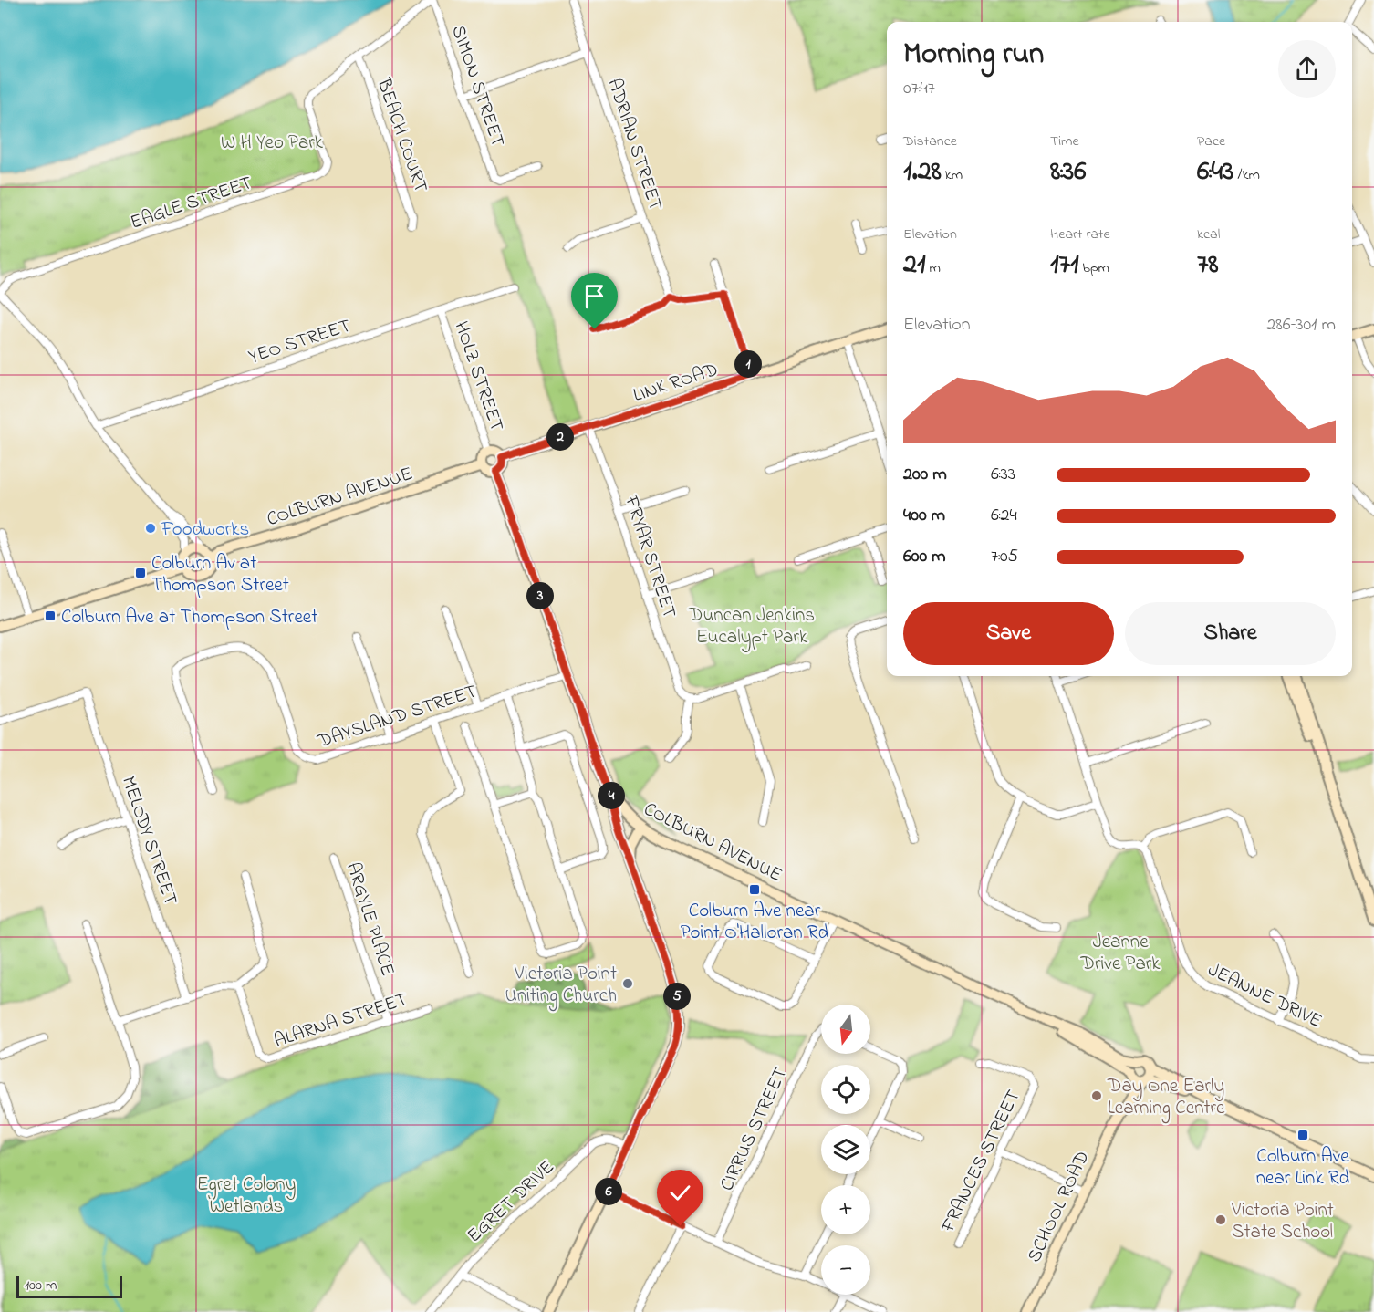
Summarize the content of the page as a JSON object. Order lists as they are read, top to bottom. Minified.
{"streets":{"main road":["LINK ROAD","COLBURN AVENUE","SCHOOL ROAD"],"street":["SIMON STREET","BEACH COURT","ADRIAN STREET","EAGLE STREET","YEO STREET","HOLZ STREET","FRYAR STREET","DAYSLAND STREET","MELODY STREET","ARGYLE PLACE","JEANNE DRIVE","ALARNA STREET","CIRRUS STREET","FRANCES STREET","EGRET DRIVE"]},"crossings":[["BEACH COURT","EAGLE STREET"],["YEO STREET","HOLZ STREET"],["HOLZ STREET","LINK ROAD"],["HOLZ STREET","COLBURN AVENUE"],["LINK ROAD","COLBURN AVENUE"],["LINK ROAD","FRYAR STREET"],["COLBURN AVENUE","DAYSLAND STREET"],["COLBURN AVENUE","SCHOOL ROAD"],["ARGYLE PLACE","ALARNA STREET"]],"parks":["W H Yeo Park","Duncan Jenkins Eucalypt Park","Jeanne Drive Park","Egret Colony Wetlands"],"places":{"other":["Foodworks","Victoria Point Uniting Church","Day One Early Learning Centre","Victoria Point State School"],"transit":["Colburn Av at Thompson Street","Colburn Ave at Thompson Street","Colburn Ave near Point O'Halloran Rd","Colburn Ave near Link Rd"]},"scale_bar":"100 m","north":"bottom","page":{"heading":["Morning run","07:47"],"stats":[["Distance","1.28 km"],["Time","8:36"],["Pace","6:43 /km"],["Elevation","21 m"],["Heart rate","171 bpm"],["kcal","78"]],"chart":["Elevation","286–301 m"],"pins":["1","2","3","4","5","6"],"list":[{"name":"200 m","note":"6:33"},{"name":"400 m","note":"6:24"},{"name":"600 m","note":"7:05"}],"buttons":["Save","Share"],"map_buttons":["+","−"],"scale":"100 m"}}
